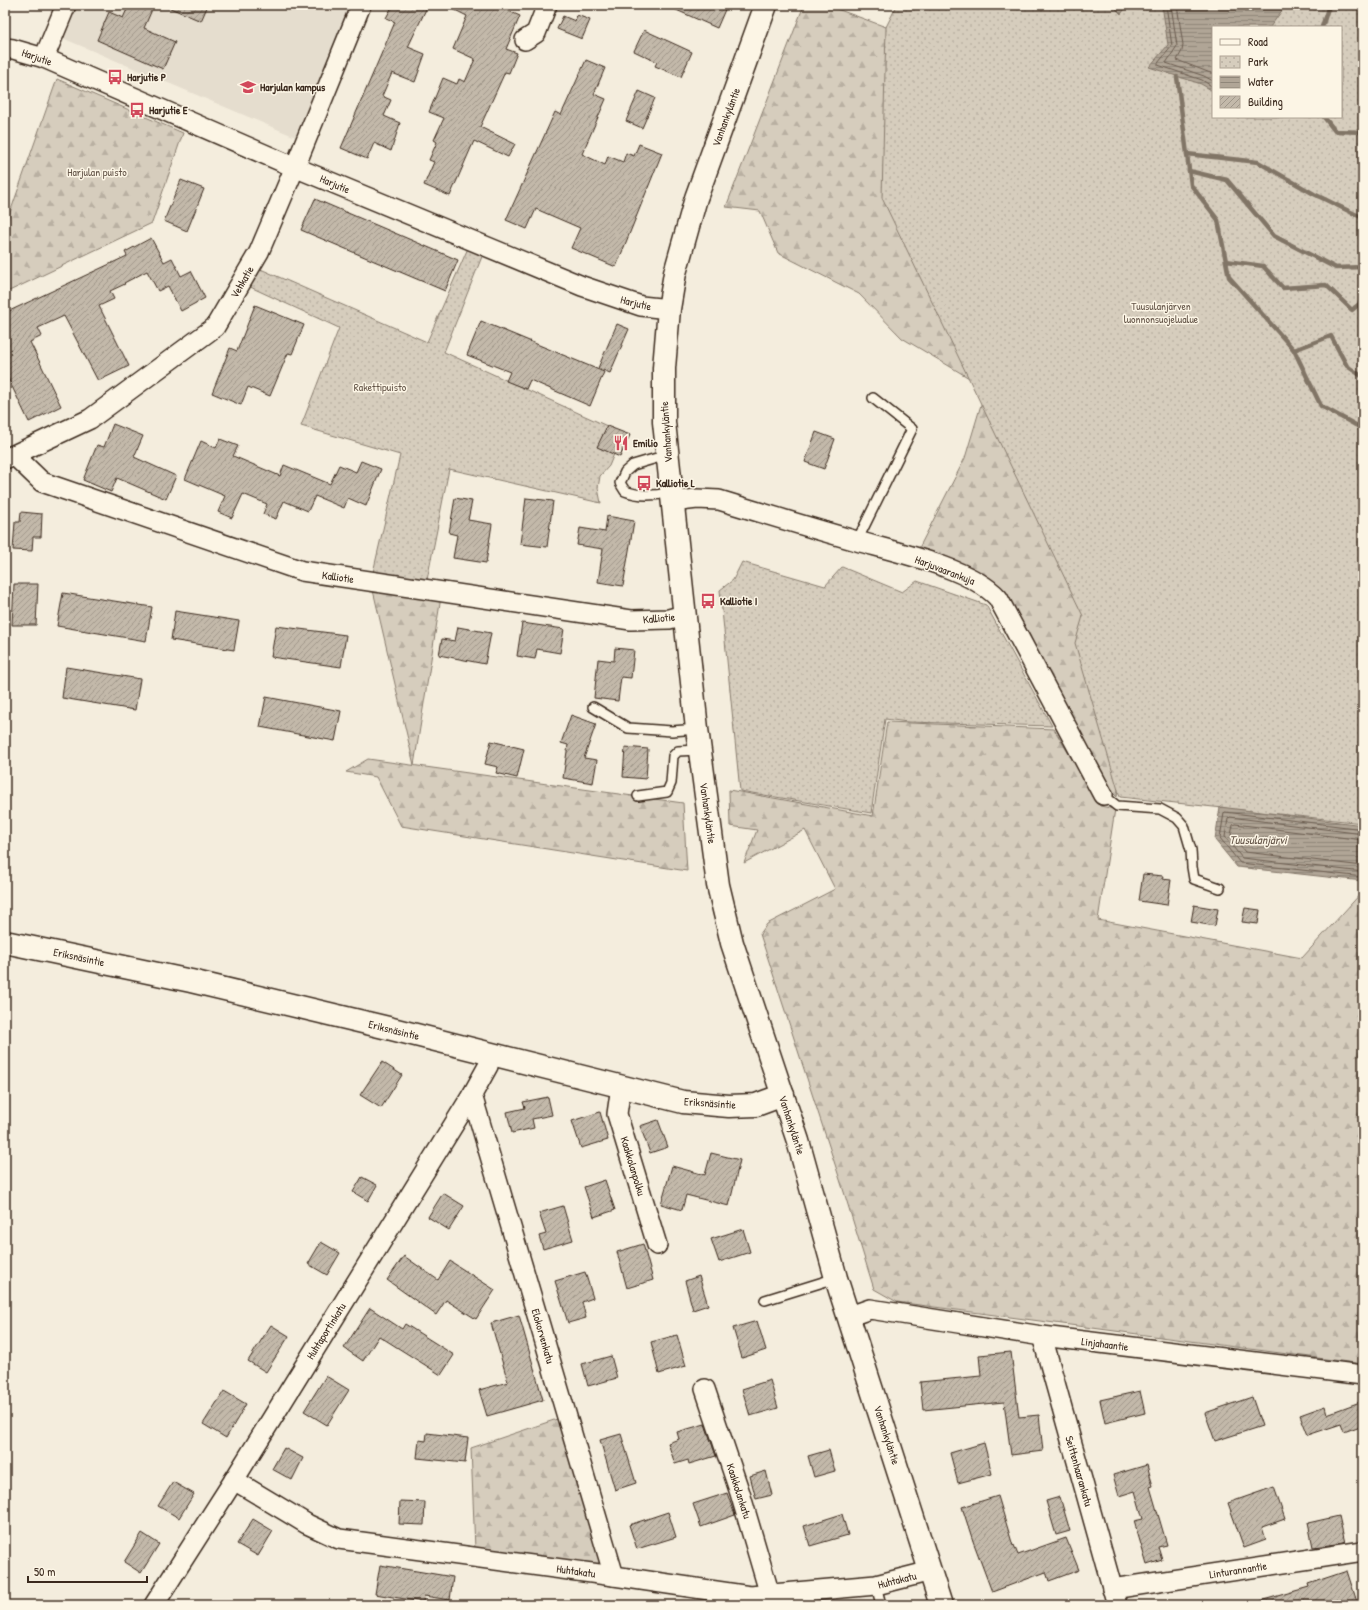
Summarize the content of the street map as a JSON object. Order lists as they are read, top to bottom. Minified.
{"streets":{"street":["Harjutie","Vanhankyläntie","Vehkatie","Harjuvaarankuja","Kalliotie","Eriksnäsintie","Kaakkolanpolku","Huhtaportinkatu","Elokorvenkatu","Linjahaantie","Seittenhaarankatu","Kaakkolankatu","Linturannantie","Huhtakatu"]},"crossings":[["Harjutie","Vanhankyläntie"],["Harjutie","Vehkatie"],["Vanhankyläntie","Harjuvaarankuja"],["Vanhankyläntie","Kalliotie"],["Vanhankyläntie","Eriksnäsintie"],["Vanhankyläntie","Linjahaantie"],["Vanhankyläntie","Huhtakatu"],["Vehkatie","Kalliotie"],["Eriksnäsintie","Kaakkolanpolku"],["Eriksnäsintie","Huhtaportinkatu"],["Huhtaportinkatu","Elokorvenkatu"],["Huhtaportinkatu","Huhtakatu"],["Elokorvenkatu","Huhtakatu"],["Linjahaantie","Seittenhaarankatu"],["Seittenhaarankatu","Linturannantie"],["Kaakkolankatu","Huhtakatu"]],"water":["Tuusulanjärvi"],"parks":["Harjulan puisto","Tuusulanjärven luonnonsuojelualue","Rakettipuisto"],"places":{"bus stop":["Harjutie P","Harjutie E","Kalliotie L","Kalliotie I"],"school or university":["Harjulan kampus"],"restaurant":["Emilio"]},"legend":["Road","Park","Water","Building"],"scale_bar":"50 m"}
